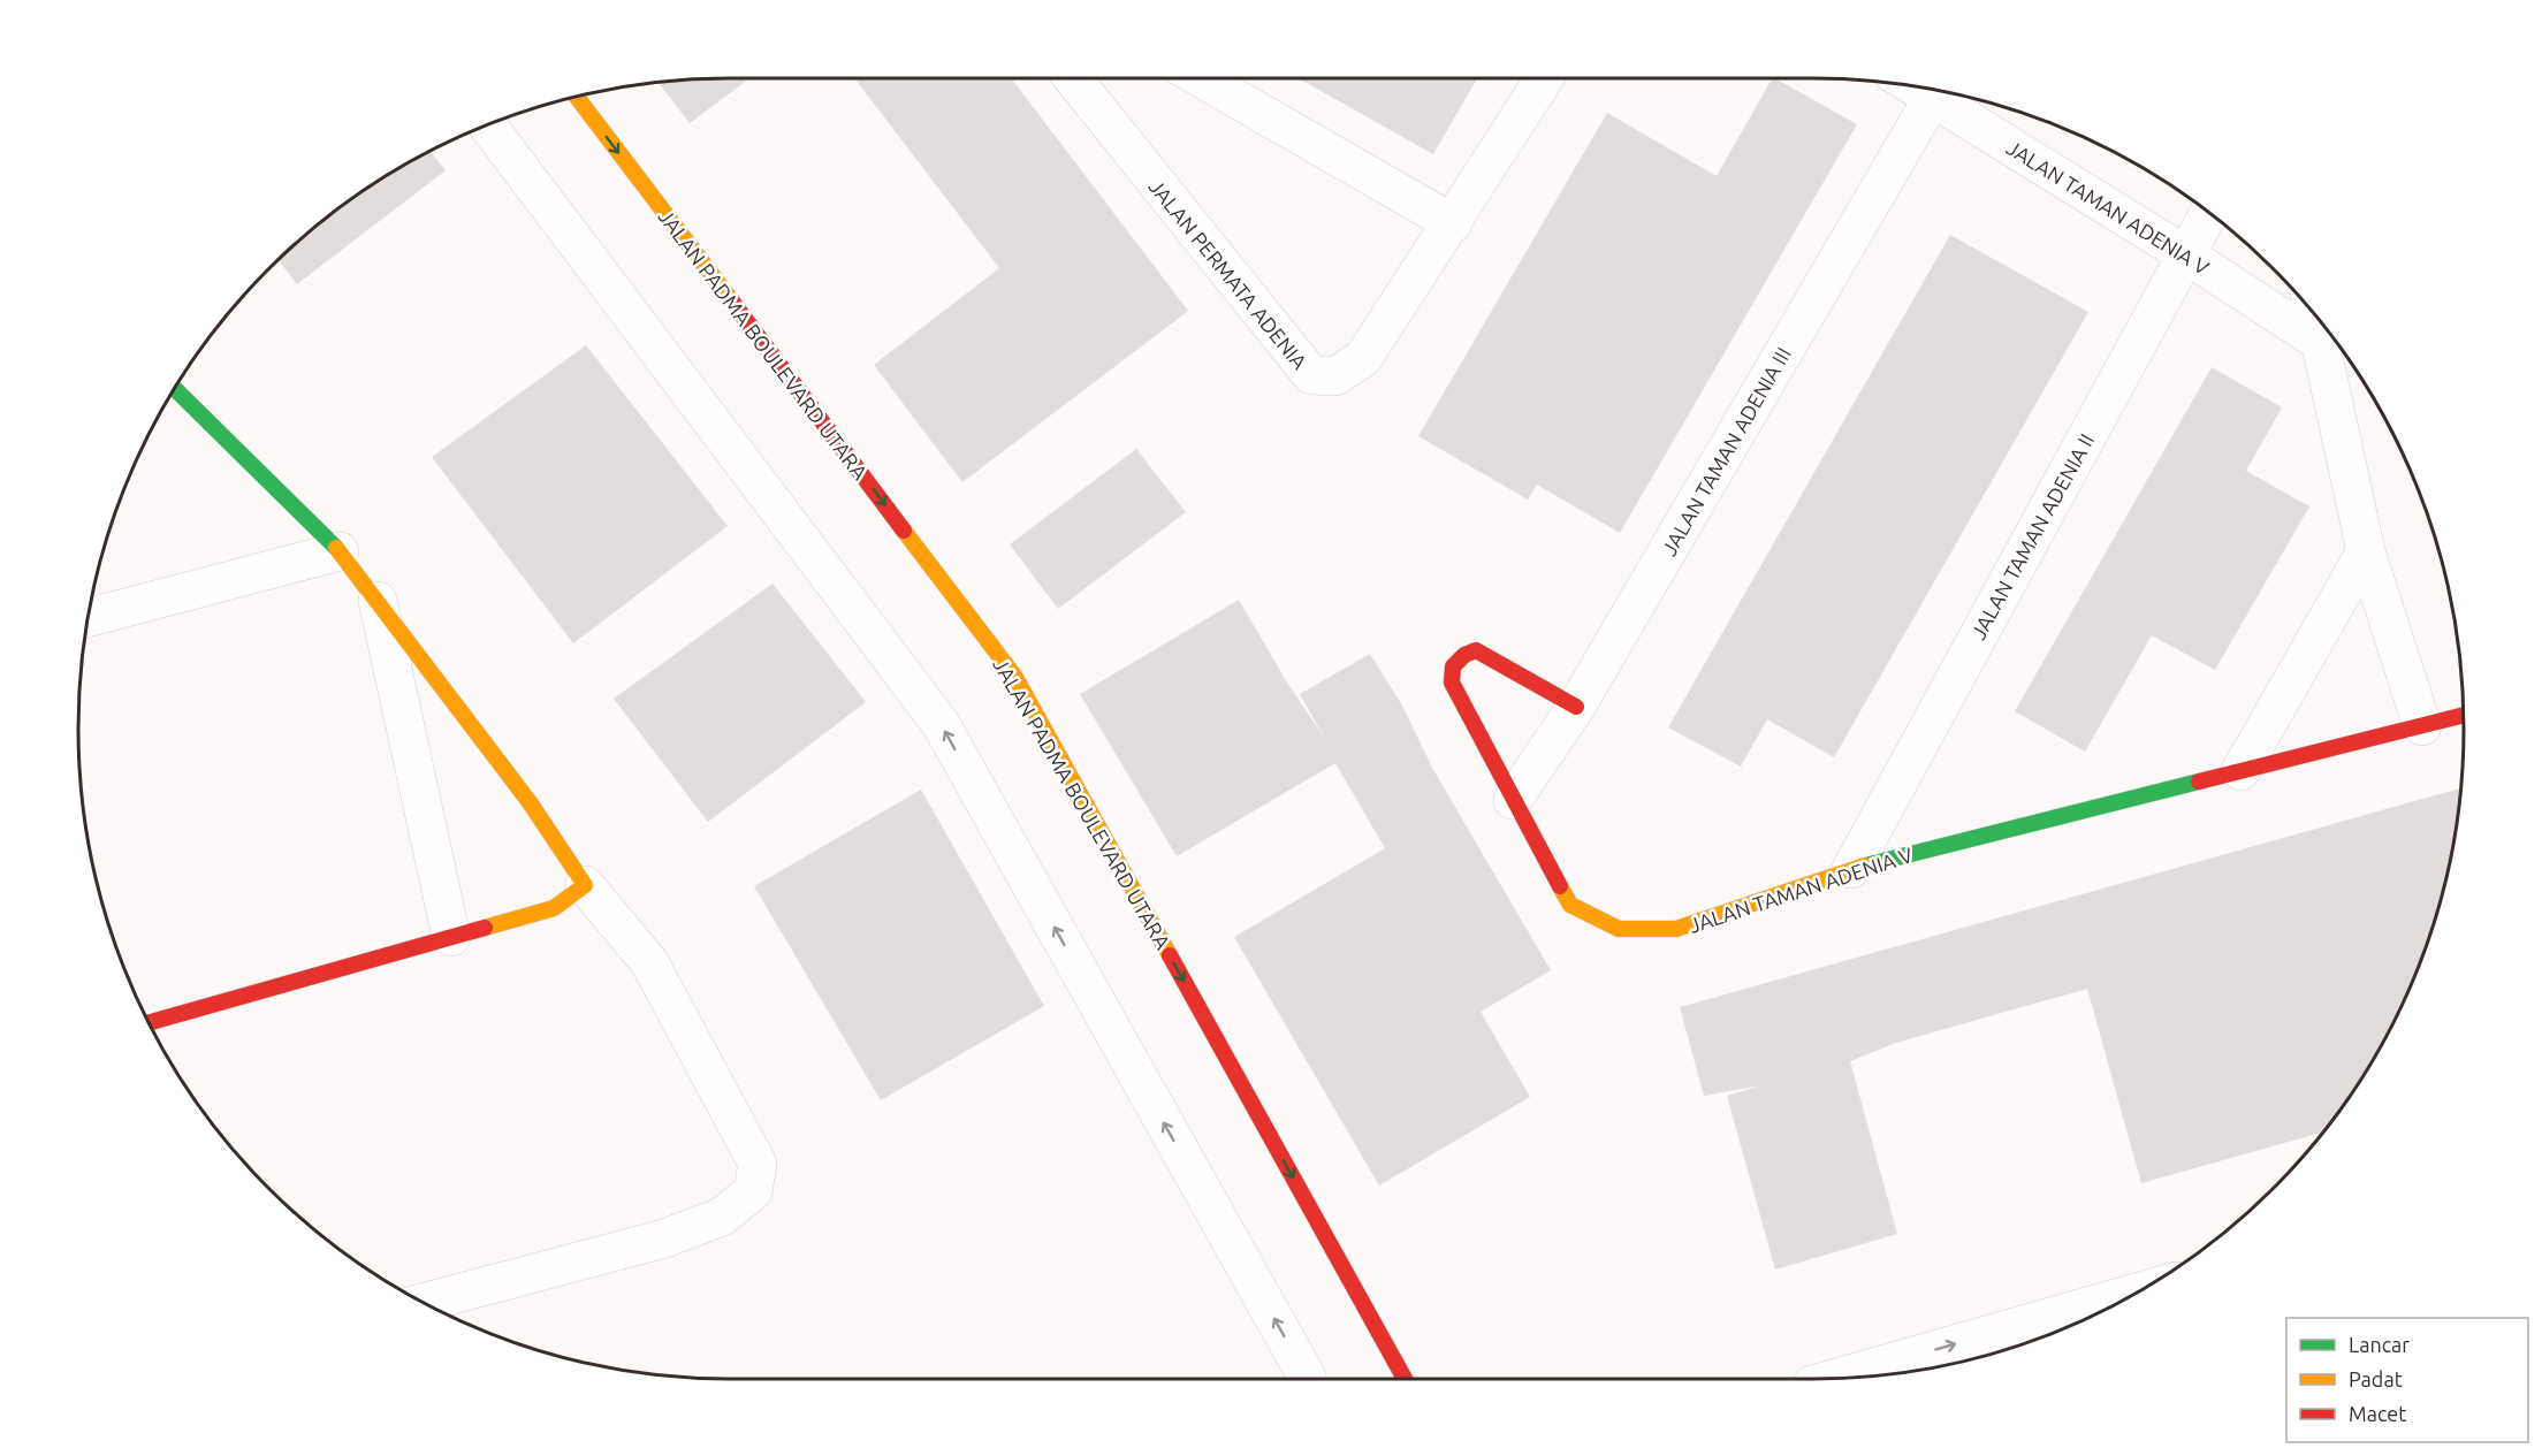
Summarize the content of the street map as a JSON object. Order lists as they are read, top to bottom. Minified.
{"streets":{"street":["JALAN TAMAN ADENIA V","JALAN PERMATA ADENIA","JALAN PADMA BOULEVARD UTARA","JALAN TAMAN ADENIA III","JALAN TAMAN ADENIA II"]},"crossings":[["JALAN TAMAN ADENIA V","JALAN TAMAN ADENIA III"],["JALAN TAMAN ADENIA V","JALAN TAMAN ADENIA II"]],"legend":["Lancar","Padat","Macet"]}
